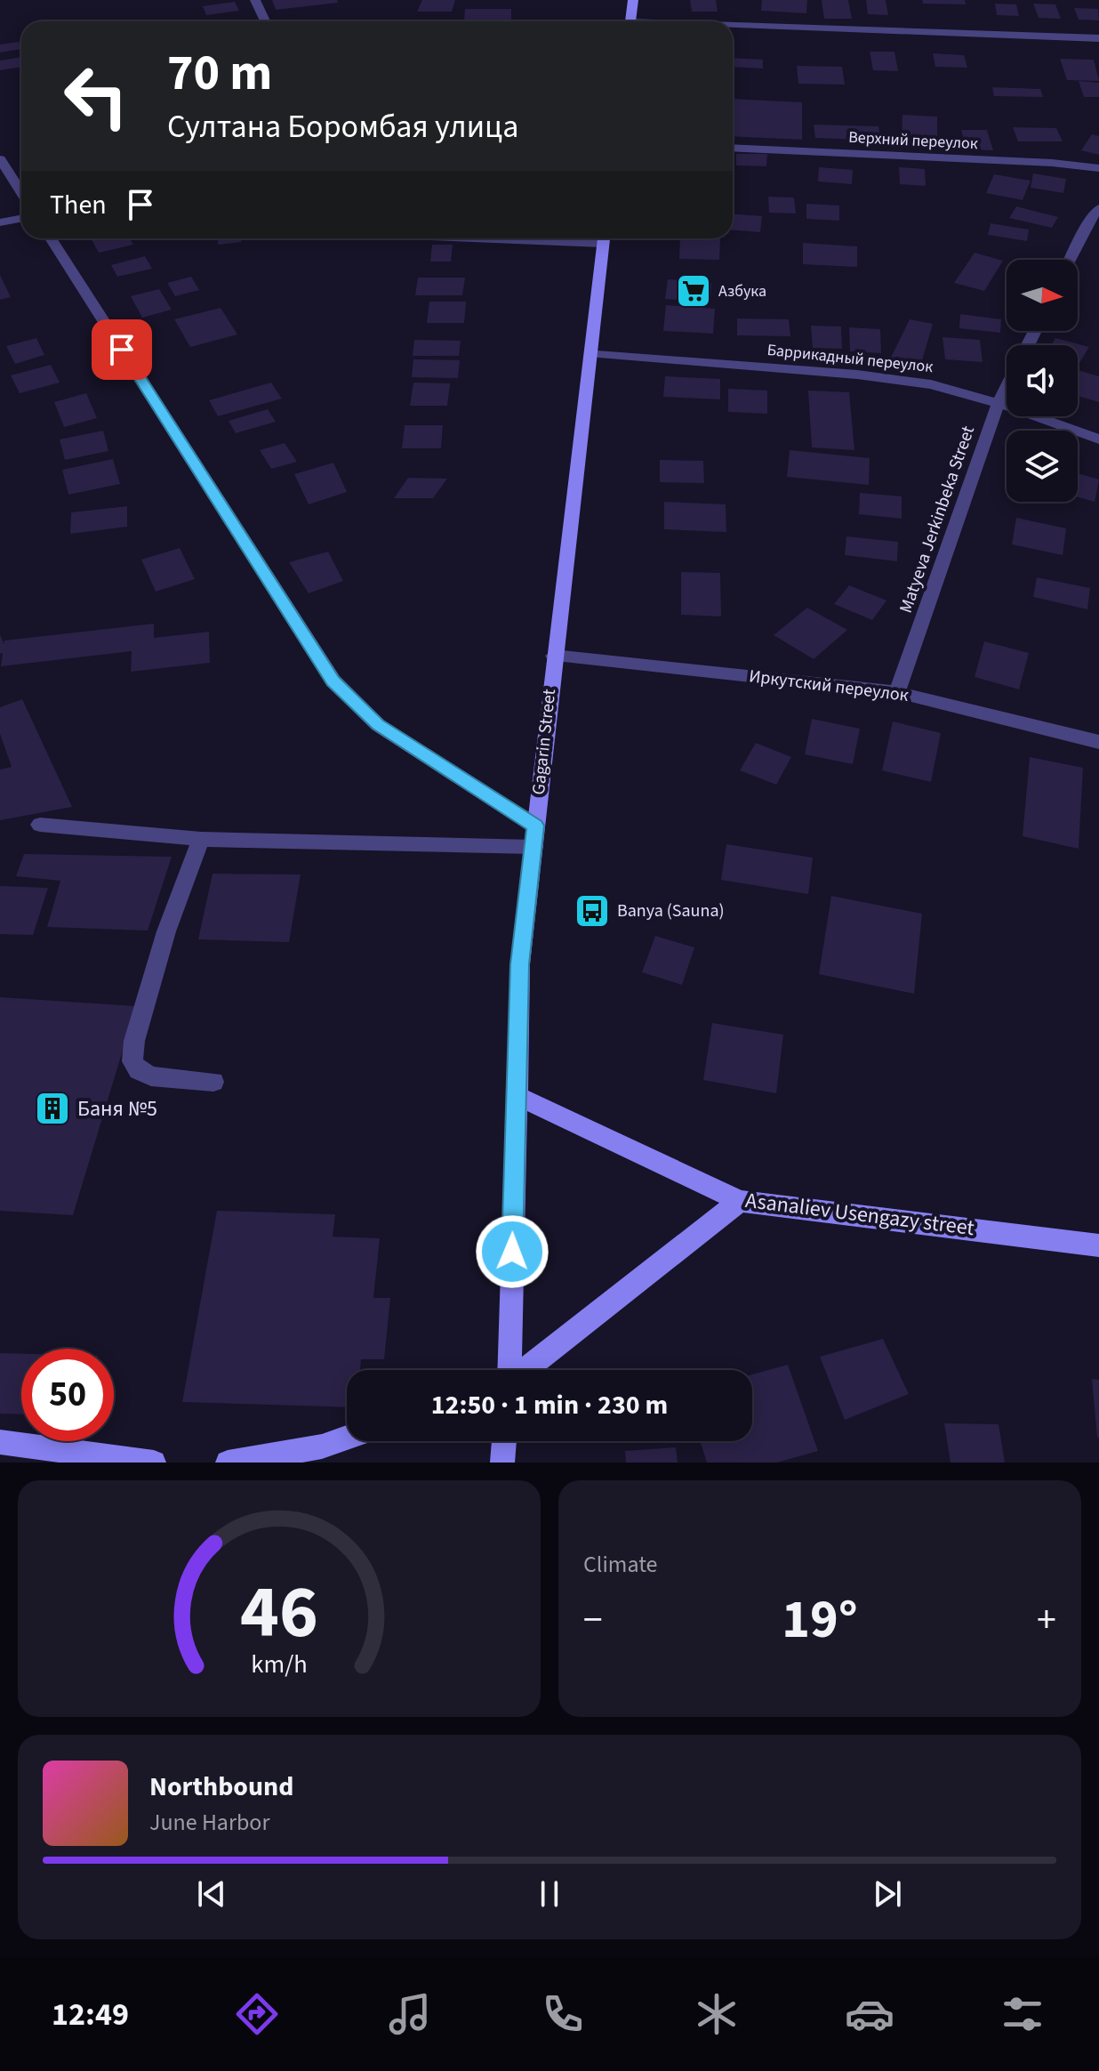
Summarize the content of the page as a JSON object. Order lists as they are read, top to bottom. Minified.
{"streets":{"main road":["Gagarin Street","Asanaliev Usengazy street"],"street":["Верхний переулок","Баррикадный переулок","Matyeva Jerkinbeka Street","Иркутский переулок"]},"crossings":[["Баррикадный переулок","Matyeva Jerkinbeka Street"],["Баррикадный переулок","Gagarin Street"],["Matyeva Jerkinbeka Street","Иркутский переулок"],["Иркутский переулок","Gagarin Street"],["Gagarin Street","Asanaliev Usengazy street"]],"places":{"supermarket":["Азбука"],"bus stop":["Banya (Sauna)"],"building":["Баня №5"]},"north":"right","page":{"turn":["70 m","Султана Боромбая улица"],"then":"Then","limit":"50","trip":"12:50 · 1 min · 230 m","tile":"Climate","heat":["−","19°","+"],"song":["Northbound","June Harbor"],"tabs":"12:49","gauge":["46","km/h"]}}
